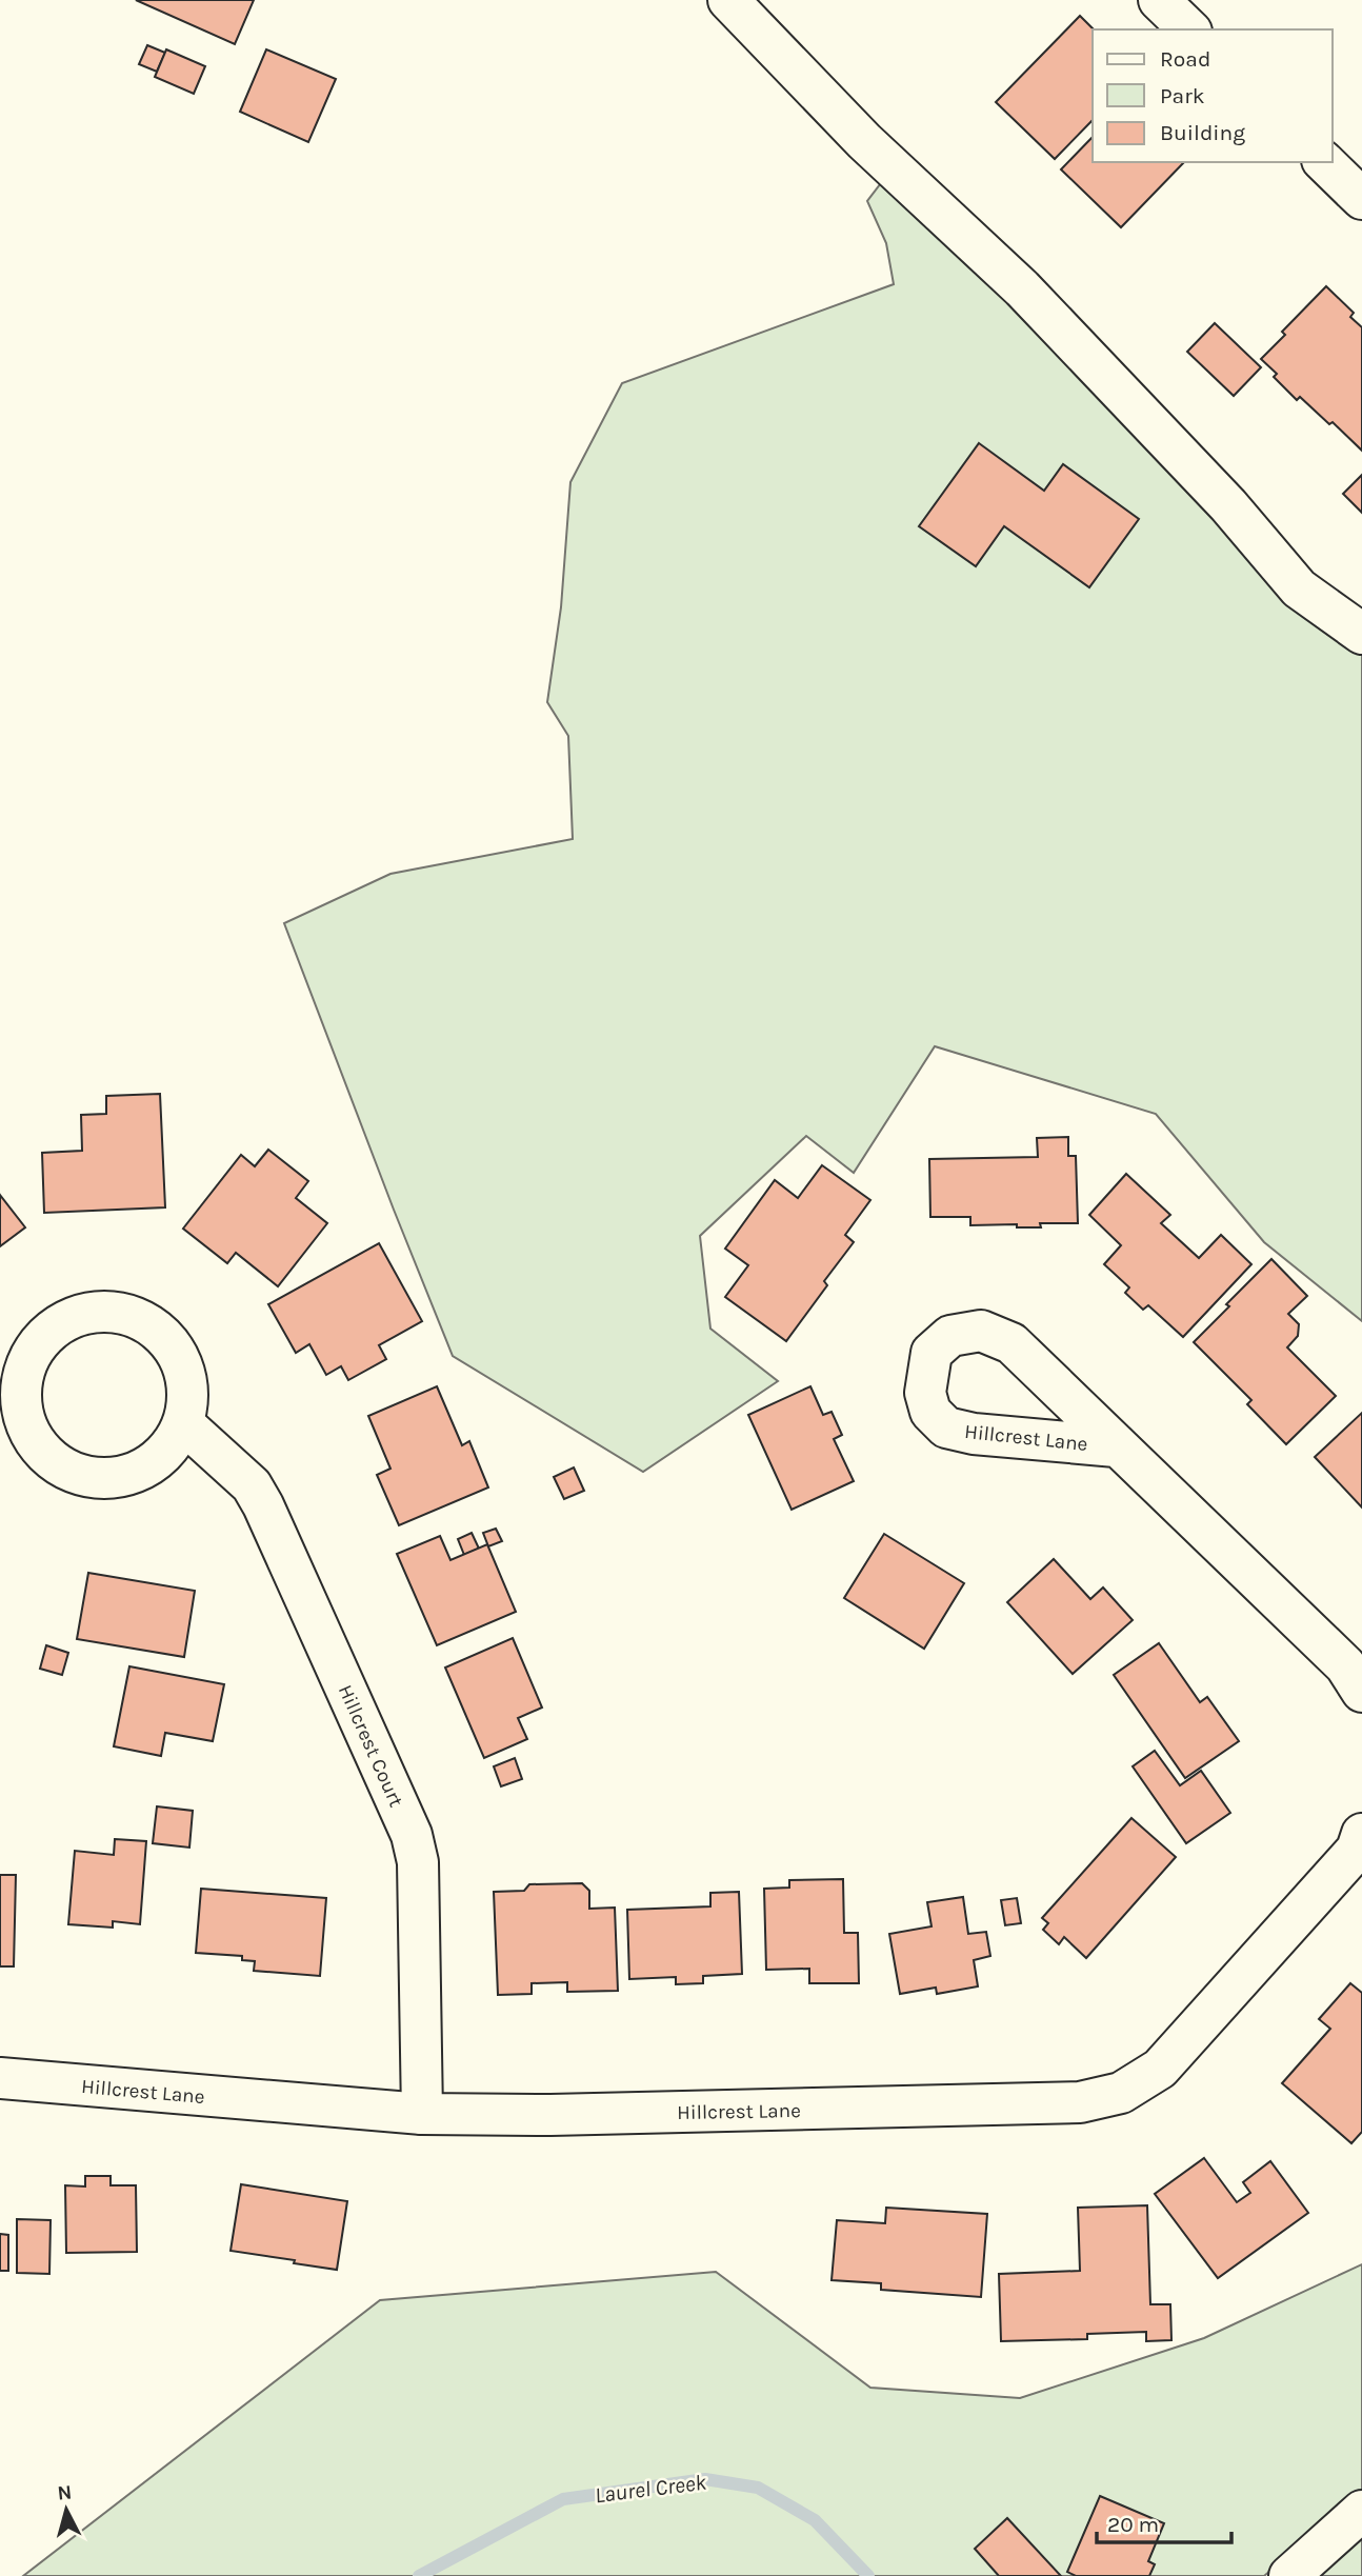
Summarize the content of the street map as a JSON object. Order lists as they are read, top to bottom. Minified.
{"streets":{"street":["Hillcrest Lane","Hillcrest Court"]},"crossings":[["Hillcrest Lane","Hillcrest Court"]],"water":["Laurel Creek"],"legend":["Road","Park","Building"],"scale_bar":"20 m","north":"top"}
